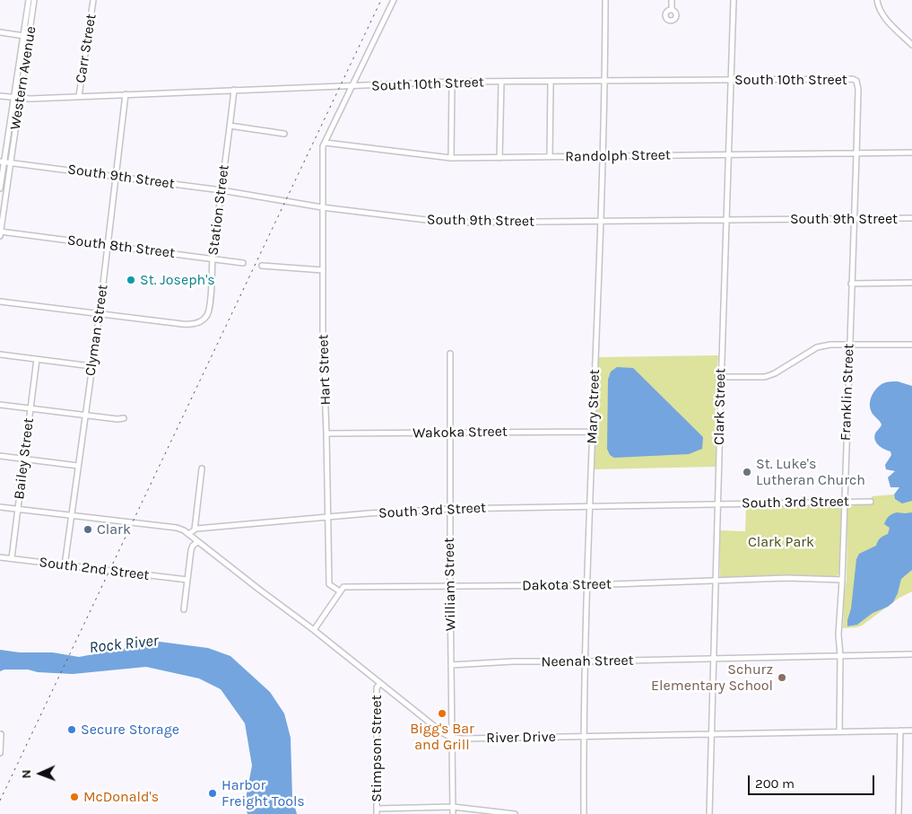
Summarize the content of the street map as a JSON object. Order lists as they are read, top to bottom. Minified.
{"streets":{"street":["Carr Street","Western Avenue","South 10th Street","Randolph Street","South 9th Street","Station Street","South 8th Street","Clyman Street","Hart Street","Franklin Street","Mary Street","Clark Street","Wakoka Street","Bailey Street","South 3rd Street","South 2nd Street","William Street","Dakota Street","Neenah Street","River Drive","Stimpson Street"]},"crossings":[["Carr Street","South 10th Street"],["Western Avenue","South 10th Street"],["Western Avenue","South 9th Street"],["Western Avenue","South 8th Street"],["South 10th Street","Station Street"],["South 10th Street","Clyman Street"],["South 10th Street","Hart Street"],["South 10th Street","Franklin Street"],["South 10th Street","Mary Street"],["South 10th Street","Clark Street"],["Randolph Street","Hart Street"],["Randolph Street","Franklin Street"],["Randolph Street","Mary Street"],["Randolph Street","Clark Street"],["South 9th Street","Station Street"],["South 9th Street","Clyman Street"],["South 9th Street","Hart Street"],["South 9th Street","Franklin Street"],["South 9th Street","Mary Street"],["South 9th Street","Clark Street"],["Station Street","South 8th Street"],["Station Street","Clyman Street"],["South 8th Street","Clyman Street"],["Clyman Street","South 2nd Street"],["Hart Street","Wakoka Street"],["Hart Street","South 3rd Street"],["Hart Street","Dakota Street"],["Franklin Street","South 3rd Street"],["Franklin Street","Dakota Street"],["Franklin Street","Neenah Street"],["Franklin Street","River Drive"],["Mary Street","Wakoka Street"],["Mary Street","South 3rd Street"],["Mary Street","Dakota Street"],["Mary Street","Neenah Street"],["Mary Street","River Drive"],["Clark Street","South 3rd Street"],["Clark Street","Dakota Street"],["Clark Street","Neenah Street"],["Clark Street","River Drive"],["Wakoka Street","William Street"],["Bailey Street","South 2nd Street"],["South 3rd Street","William Street"],["William Street","Dakota Street"],["William Street","Neenah Street"],["William Street","River Drive"]],"water":["Rock River"],"parks":["Clark Park"],"places":["St. Joseph's","St. Luke's Lutheran Church","Clark","Schurz Elementary School","Bigg's Bar and Grill","Secure Storage","Harbor Freight Tools","McDonald's"],"scale_bar":"200 m","north":"left"}
